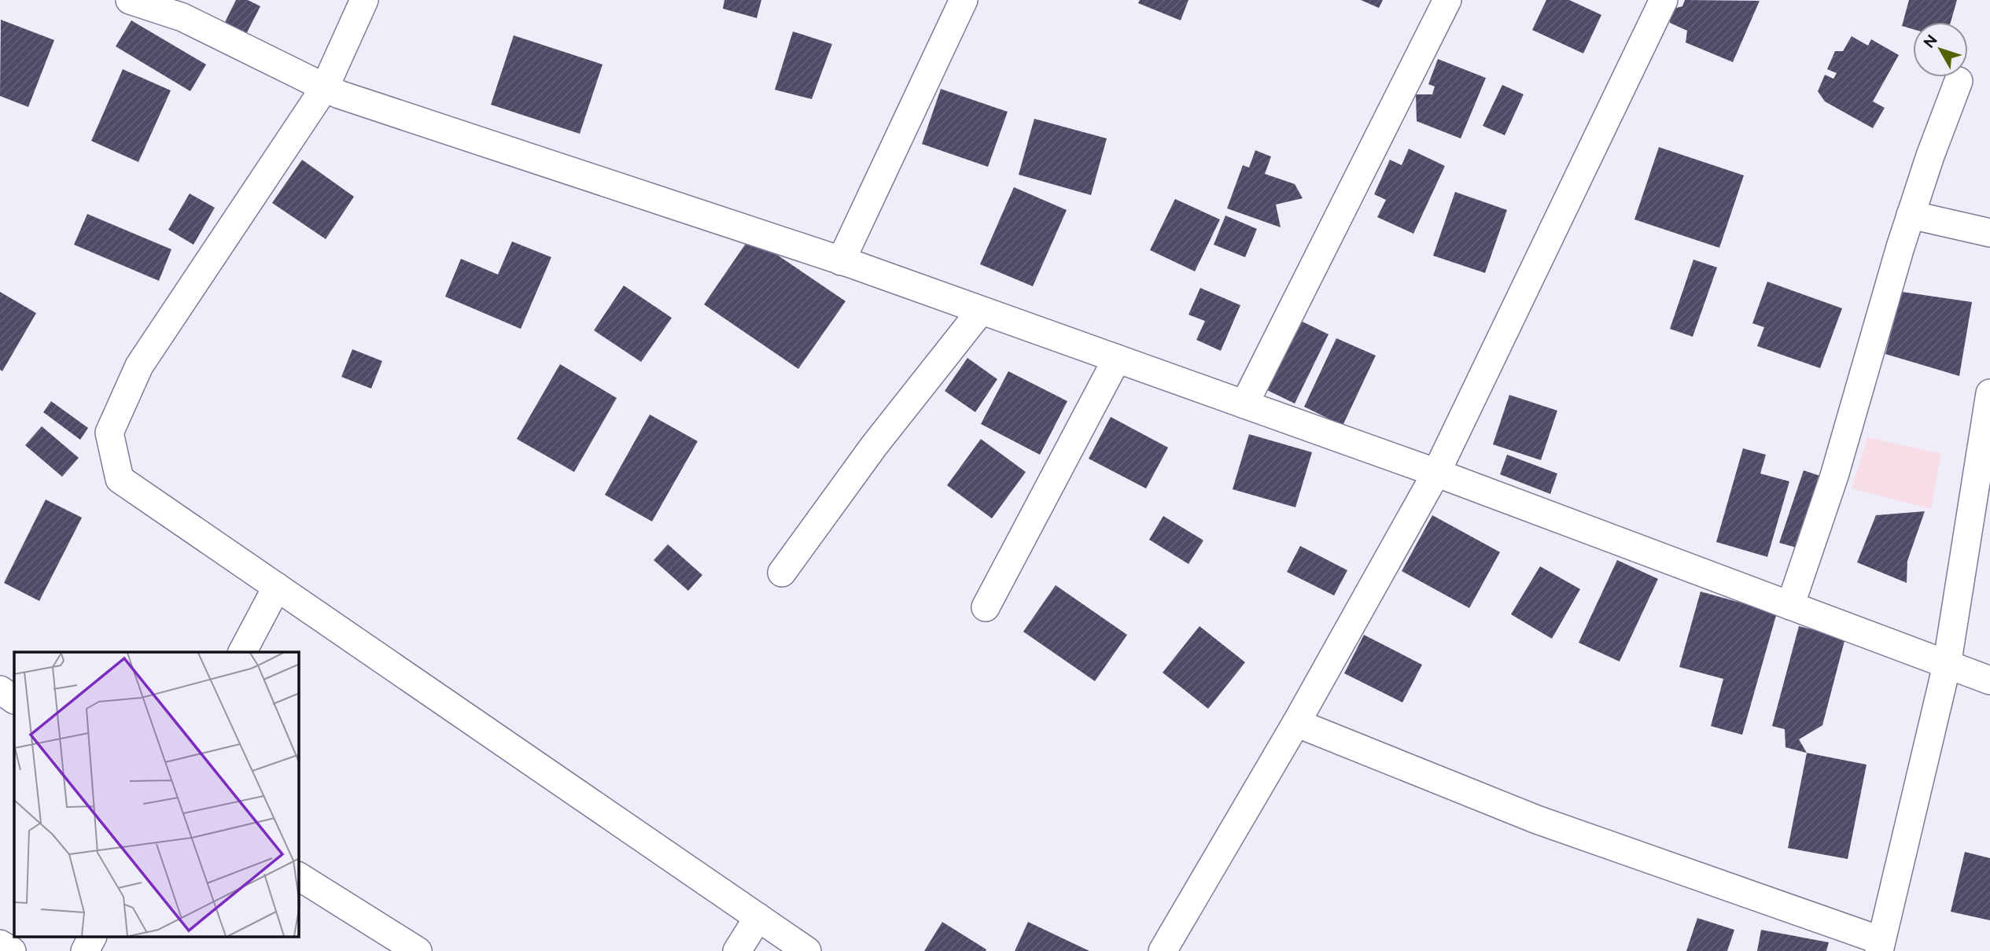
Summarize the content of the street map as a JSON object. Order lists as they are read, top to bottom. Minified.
{"north":"top left"}
